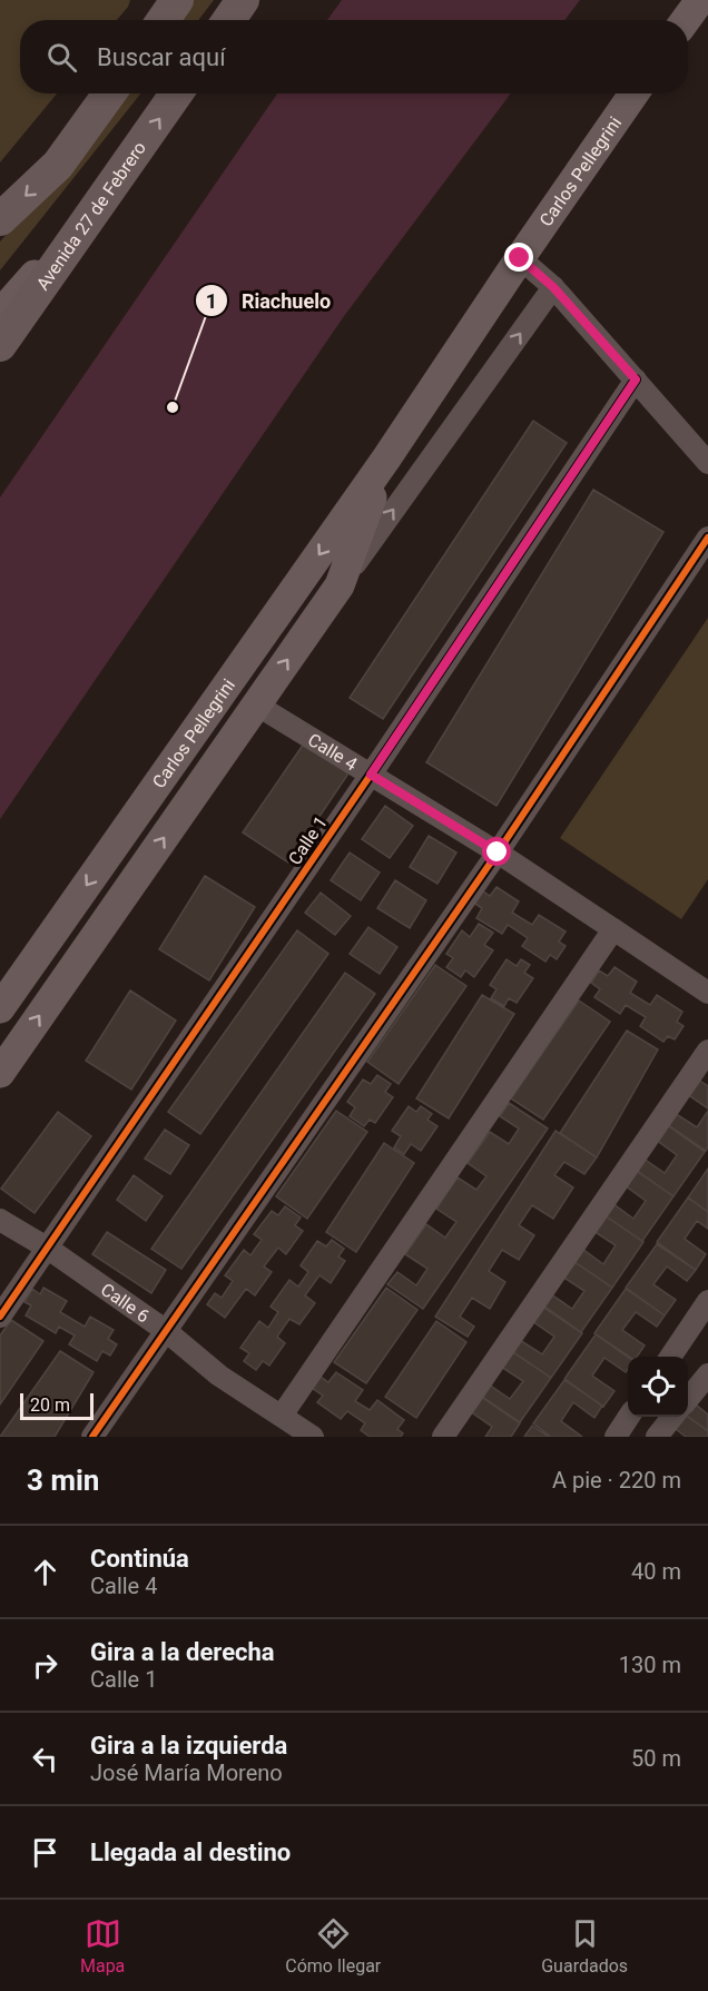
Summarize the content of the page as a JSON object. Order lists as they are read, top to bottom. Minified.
{"streets":{"main road":["Carlos Pellegrini","Avenida 27 de Febrero"],"street":["Calle 4","Calle 1","Calle 6"]},"crossings":[["Carlos Pellegrini","Calle 4"],["Calle 4","Calle 1"],["Calle 1","Calle 6"]],"places":["Riachuelo"],"scale_bar":"20 m","page":{"search":"Buscar aquí","scale":"20 m","heading":["3 min","A pie · 220 m"],"list":[["Continúa","Calle 4","40 m"],["Gira a la derecha","Calle 1","130 m"],["Gira a la izquierda","José María Moreno","50 m"],"Llegada al destino"],"nav":["Mapa","Cómo llegar","Guardados"]}}
